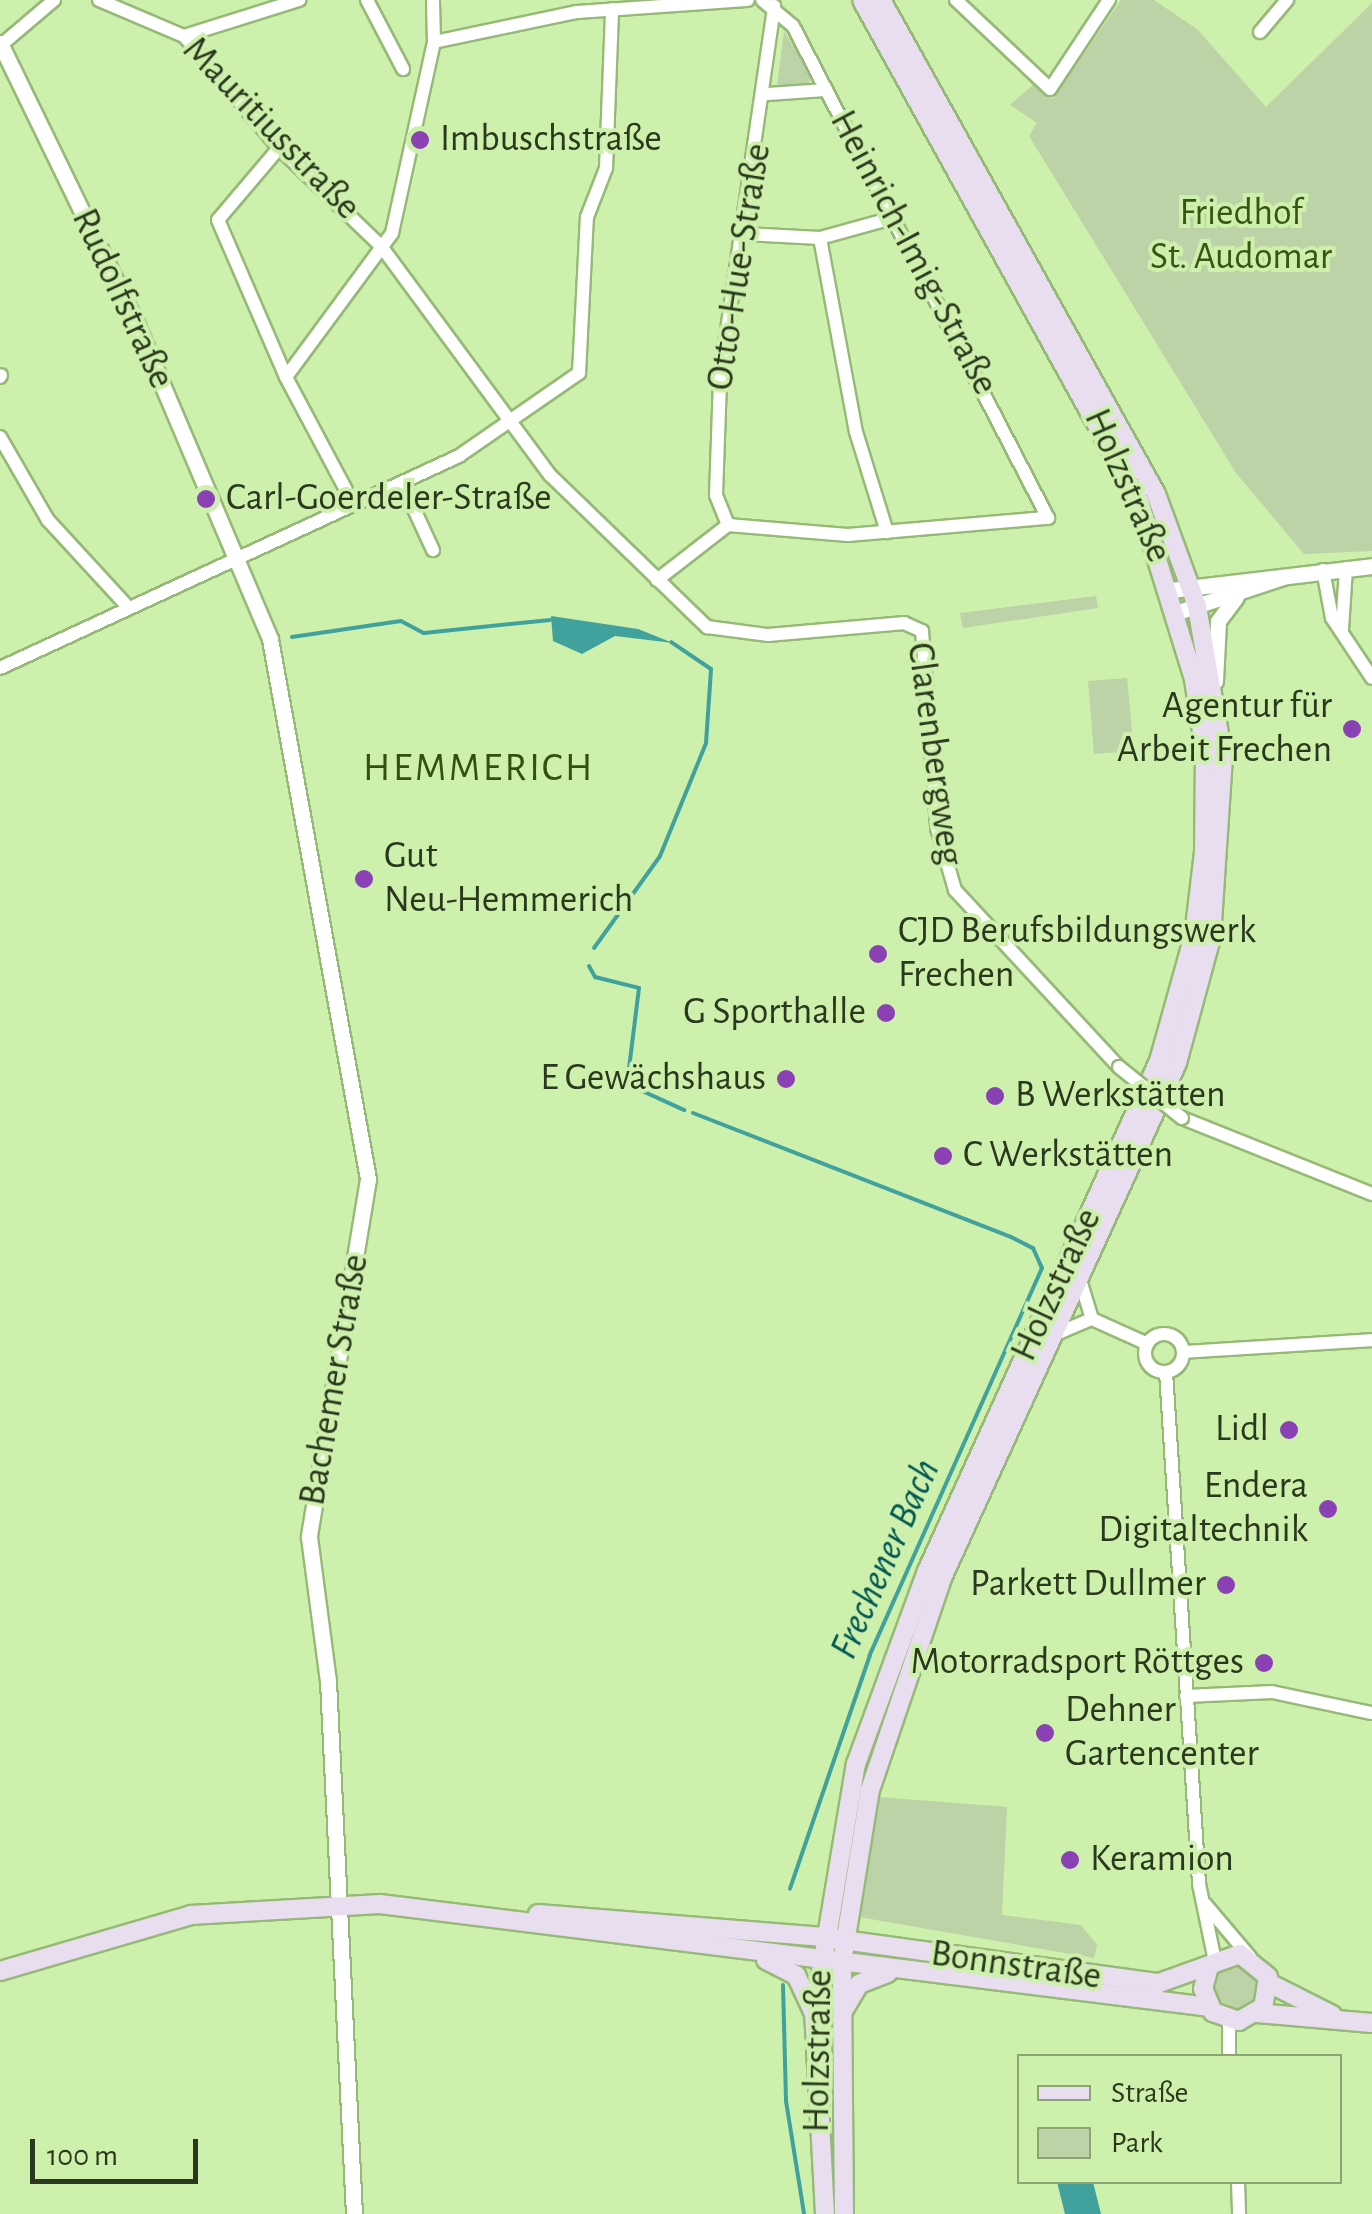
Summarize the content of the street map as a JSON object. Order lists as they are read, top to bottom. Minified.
{"streets":{"main road":["Holzstraße","Bonnstraße"],"street":["Mauritiusstraße","Heinrich-Imig-Straße","Otto-Hue-Straße","Rudolfstraße","Clarenbergweg","Bachemer Straße"]},"crossings":[["Mauritiusstraße","Clarenbergweg"],["Heinrich-Imig-Straße","Otto-Hue-Straße"],["Rudolfstraße","Bachemer Straße"],["Holzstraße","Bonnstraße"]],"districts":["HEMMERICH"],"water":["Frechener Bach"],"parks":["Friedhof St. Audomar"],"places":["Imbuschstraße","Carl-Goerdeler-Straße","Agentur für Arbeit Frechen","Gut Neu-Hemmerich","CJD Berufsbildungswerk Frechen","G Sporthalle","E Gewächshaus","B Werkstätten","C Werkstätten","Lidl","Endera Digitaltechnik","Parkett Dullmer","Motorradsport Röttges","Dehner Gartencenter","Keramion"],"legend":["Straße","Park"],"scale_bar":"100 m"}
